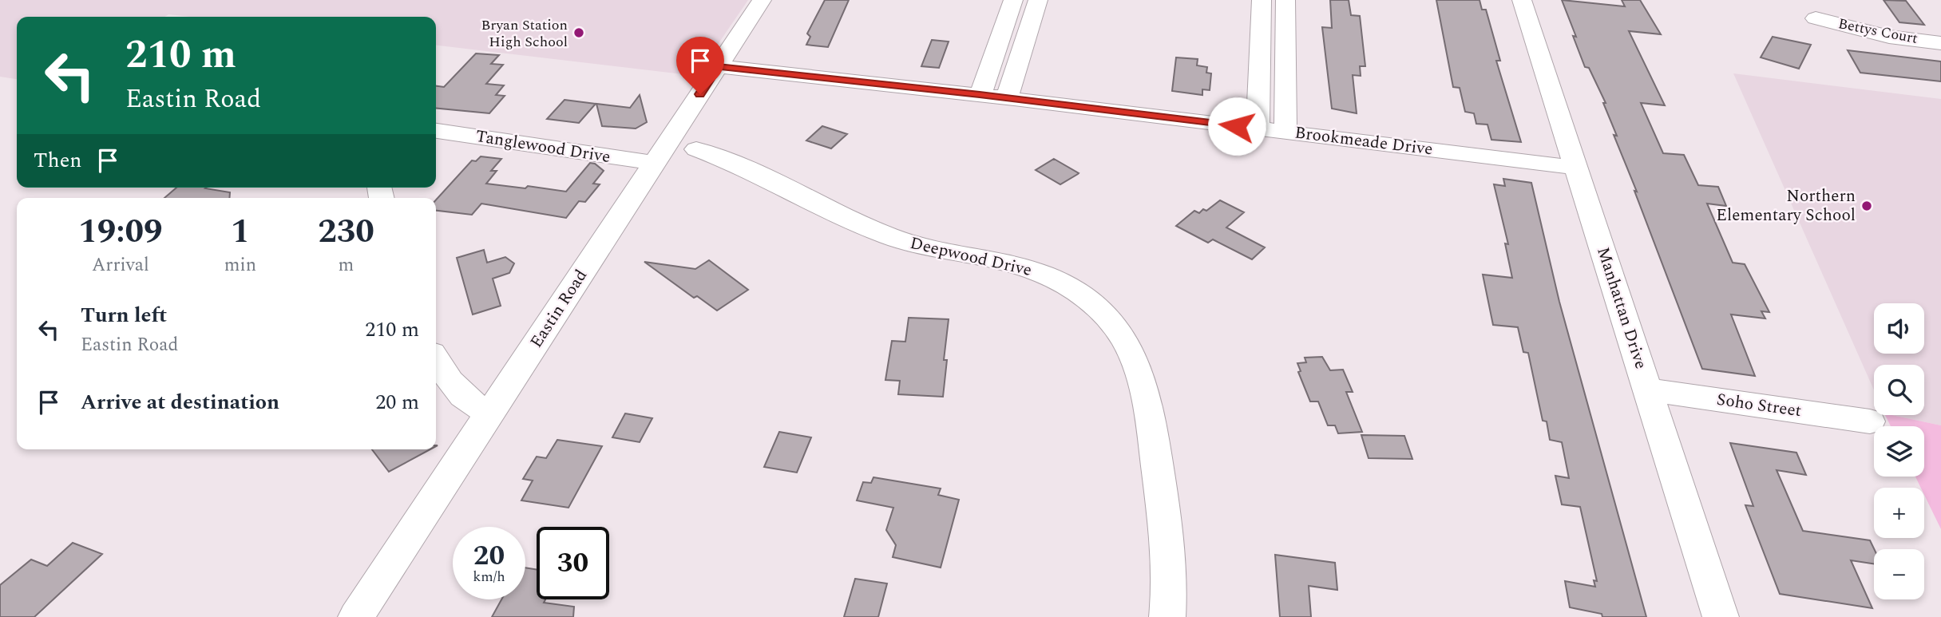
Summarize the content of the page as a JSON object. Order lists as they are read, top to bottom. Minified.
{"streets":{"street":["Bettys Court","Brookmeade Drive","Tanglewood Drive","Deepwood Drive","Manhattan Drive","Eastin Road","Soho Street"]},"crossings":[["Brookmeade Drive","Manhattan Drive"],["Brookmeade Drive","Eastin Road"],["Tanglewood Drive","Eastin Road"],["Manhattan Drive","Soho Street"]],"places":["Bryan Station High School","Northern Elementary School"],"page":{"turn":["210 m","Eastin Road"],"then":"Then","eta":["19:09","Arrival","1","min","230","m"],"list":[{"name":"Turn left","note":"Eastin Road","value":"210 m"},{"name":"Arrive at destination","value":"20 m"}],"map_buttons":["+","−"],"speed":"20 km/h","limit":"30"}}
